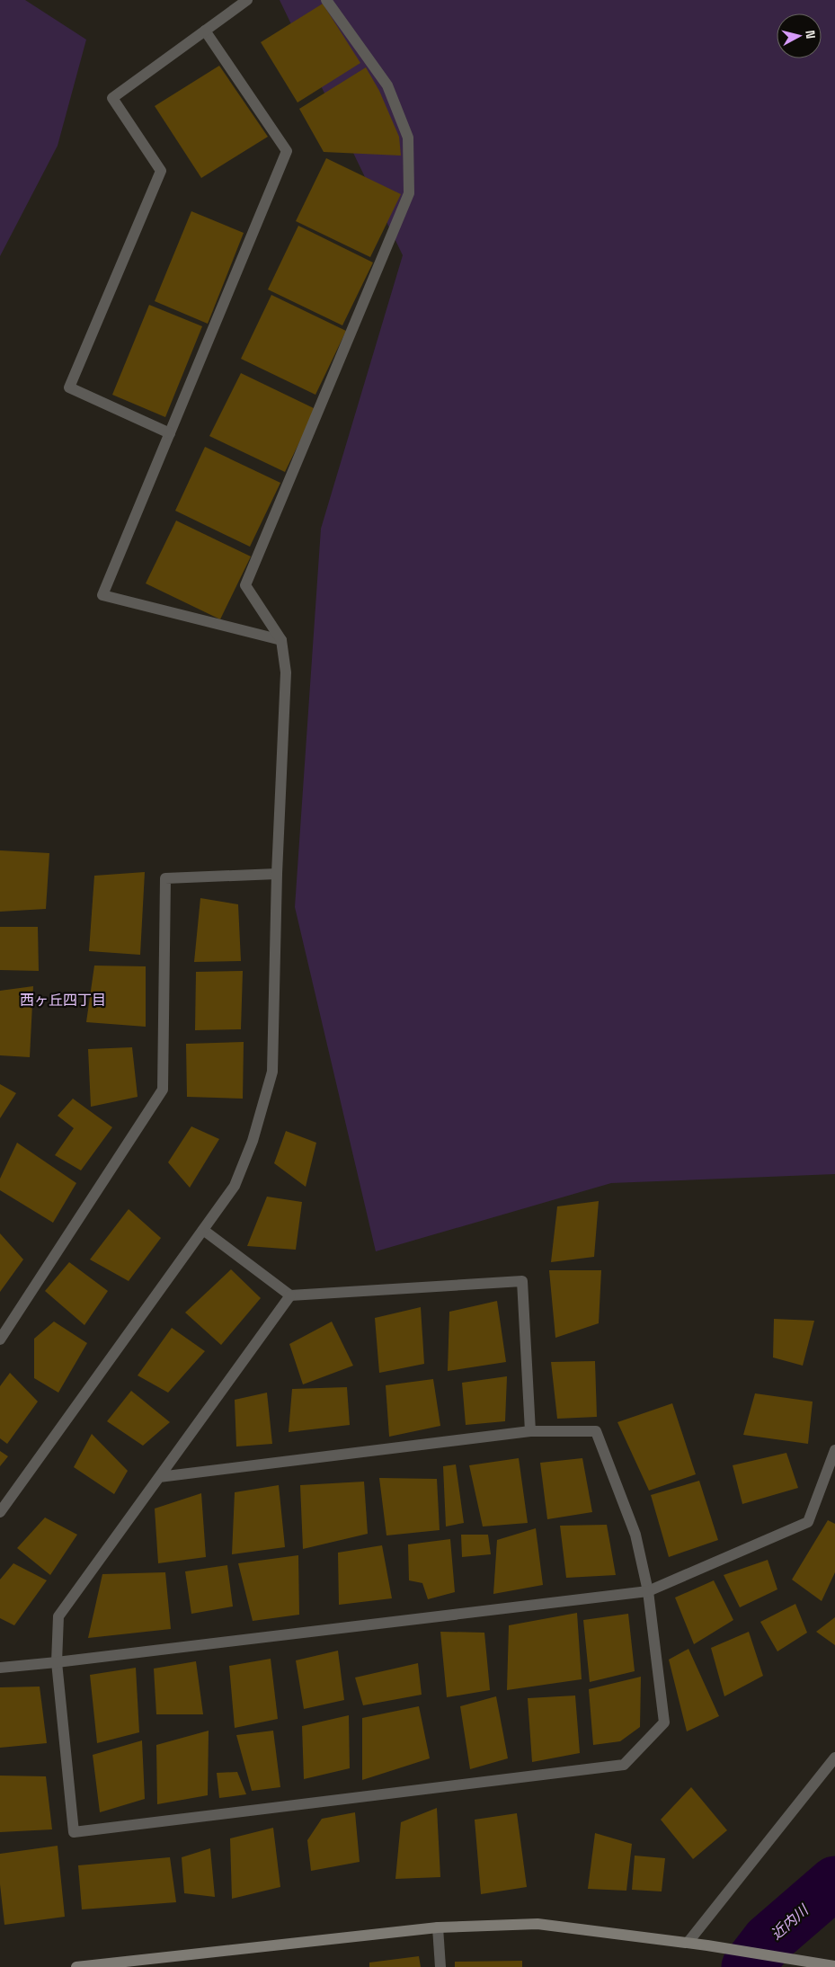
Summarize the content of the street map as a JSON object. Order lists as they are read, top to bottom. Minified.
{"districts":["西ヶ丘四丁目"],"water":["近内川"],"north":"right"}
